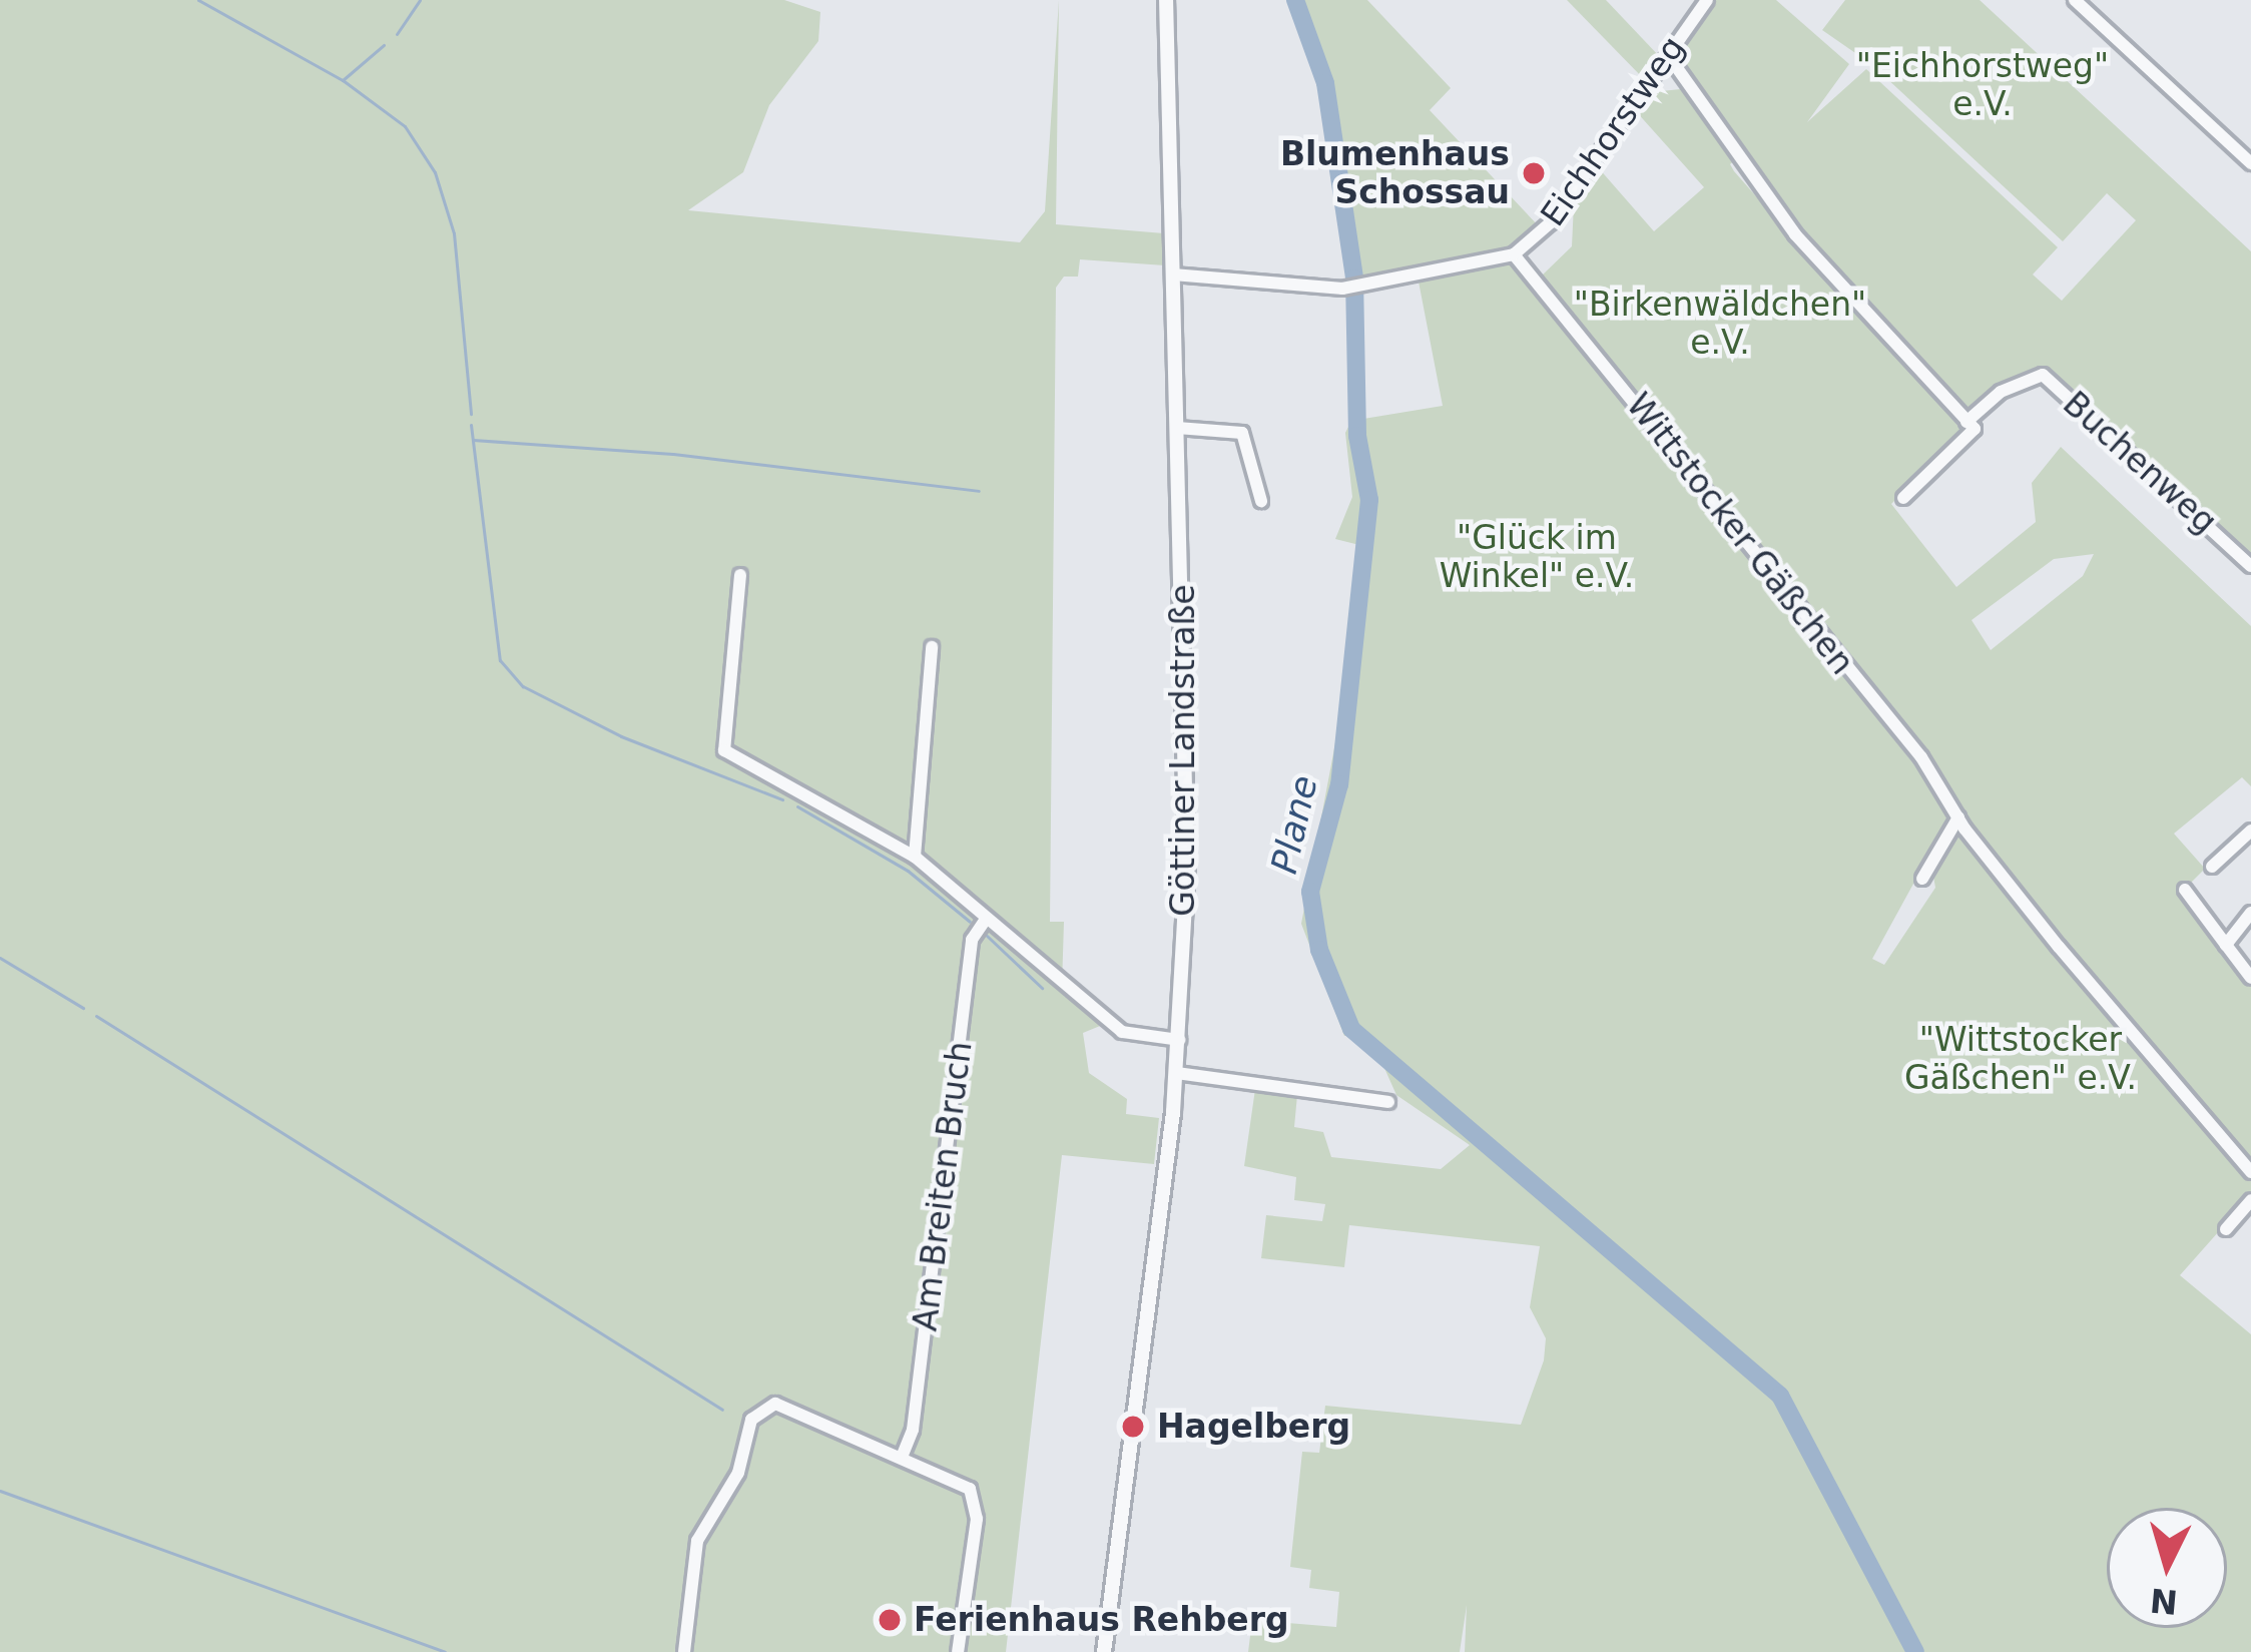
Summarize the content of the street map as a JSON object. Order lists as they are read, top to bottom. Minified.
{"streets":{"street":["Eichhorstweg","Buchenweg","Wittstocker Gäßchen","Göttiner Landstraße","Am Breiten Bruch"]},"crossings":[["Eichhorstweg","Wittstocker Gäßchen"],["Eichhorstweg","Göttiner Landstraße"]],"water":["Plane"],"parks":["\"Eichhorstweg\" e.V.","\"Birkenwäldchen\" e.V.","\"Glück im Winkel\" e.V.","\"Wittstocker Gäßchen\" e.V."],"places":["Blumenhaus Schossau","Hagelberg","Ferienhaus Rehberg"],"north":"bottom"}
